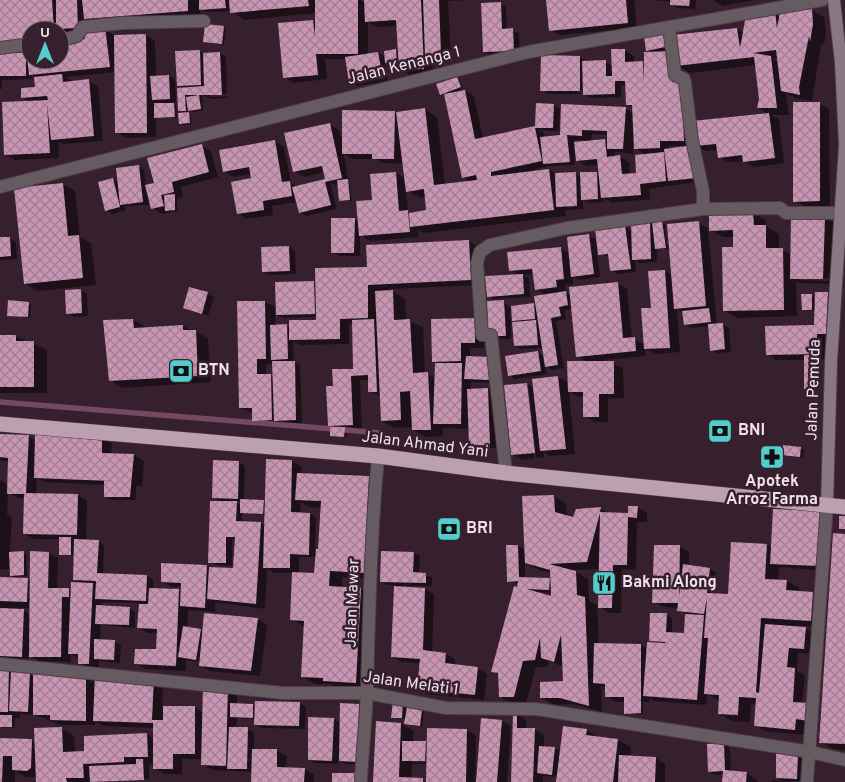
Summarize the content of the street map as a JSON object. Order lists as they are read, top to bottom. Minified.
{"streets":{"highway":["Jalan Ahmad Yani"],"street":["Jalan Kenanga 1","Jalan Pemuda","Jalan Mawar","Jalan Melati 1"]},"crossings":[["Jalan Pemuda","Jalan Ahmad Yani"],["Jalan Pemuda","Jalan Melati 1"],["Jalan Ahmad Yani","Jalan Mawar"],["Jalan Mawar","Jalan Melati 1"]],"places":{"bank":["BTN","BNI","BRI"],"pharmacy":["Apotek Arroz Farma"],"restaurant":["Bakmi Along"]},"north":"top"}
